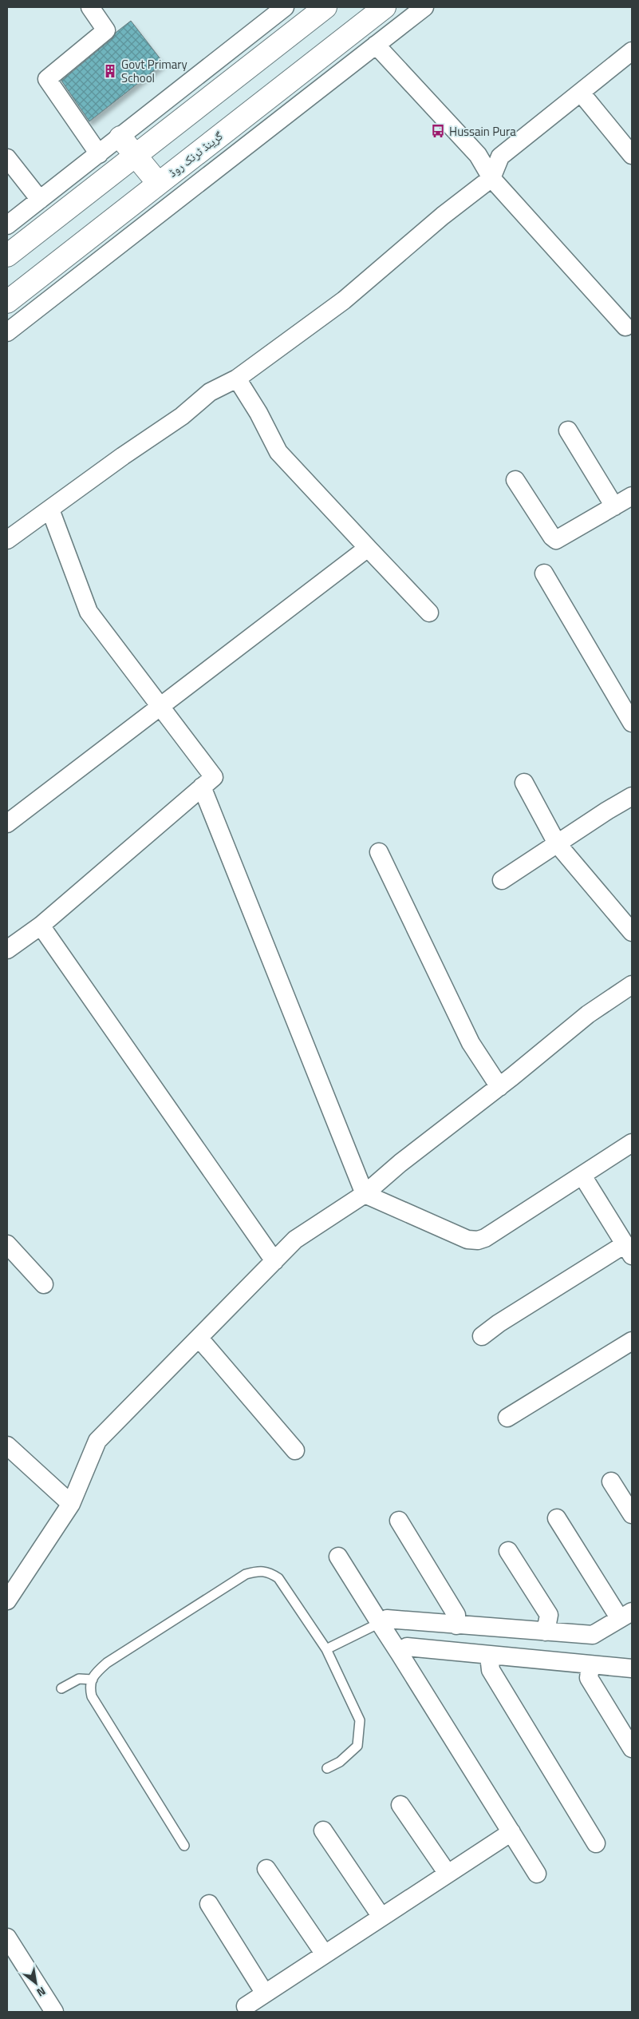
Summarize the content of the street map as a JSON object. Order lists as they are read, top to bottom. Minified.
{"streets":{"highway":["گرینڈ ٹرنک روڈ"]},"places":{"building":["Govt Primary School"],"bus stop":["Hussain Pura"]},"north":"bottom right"}
